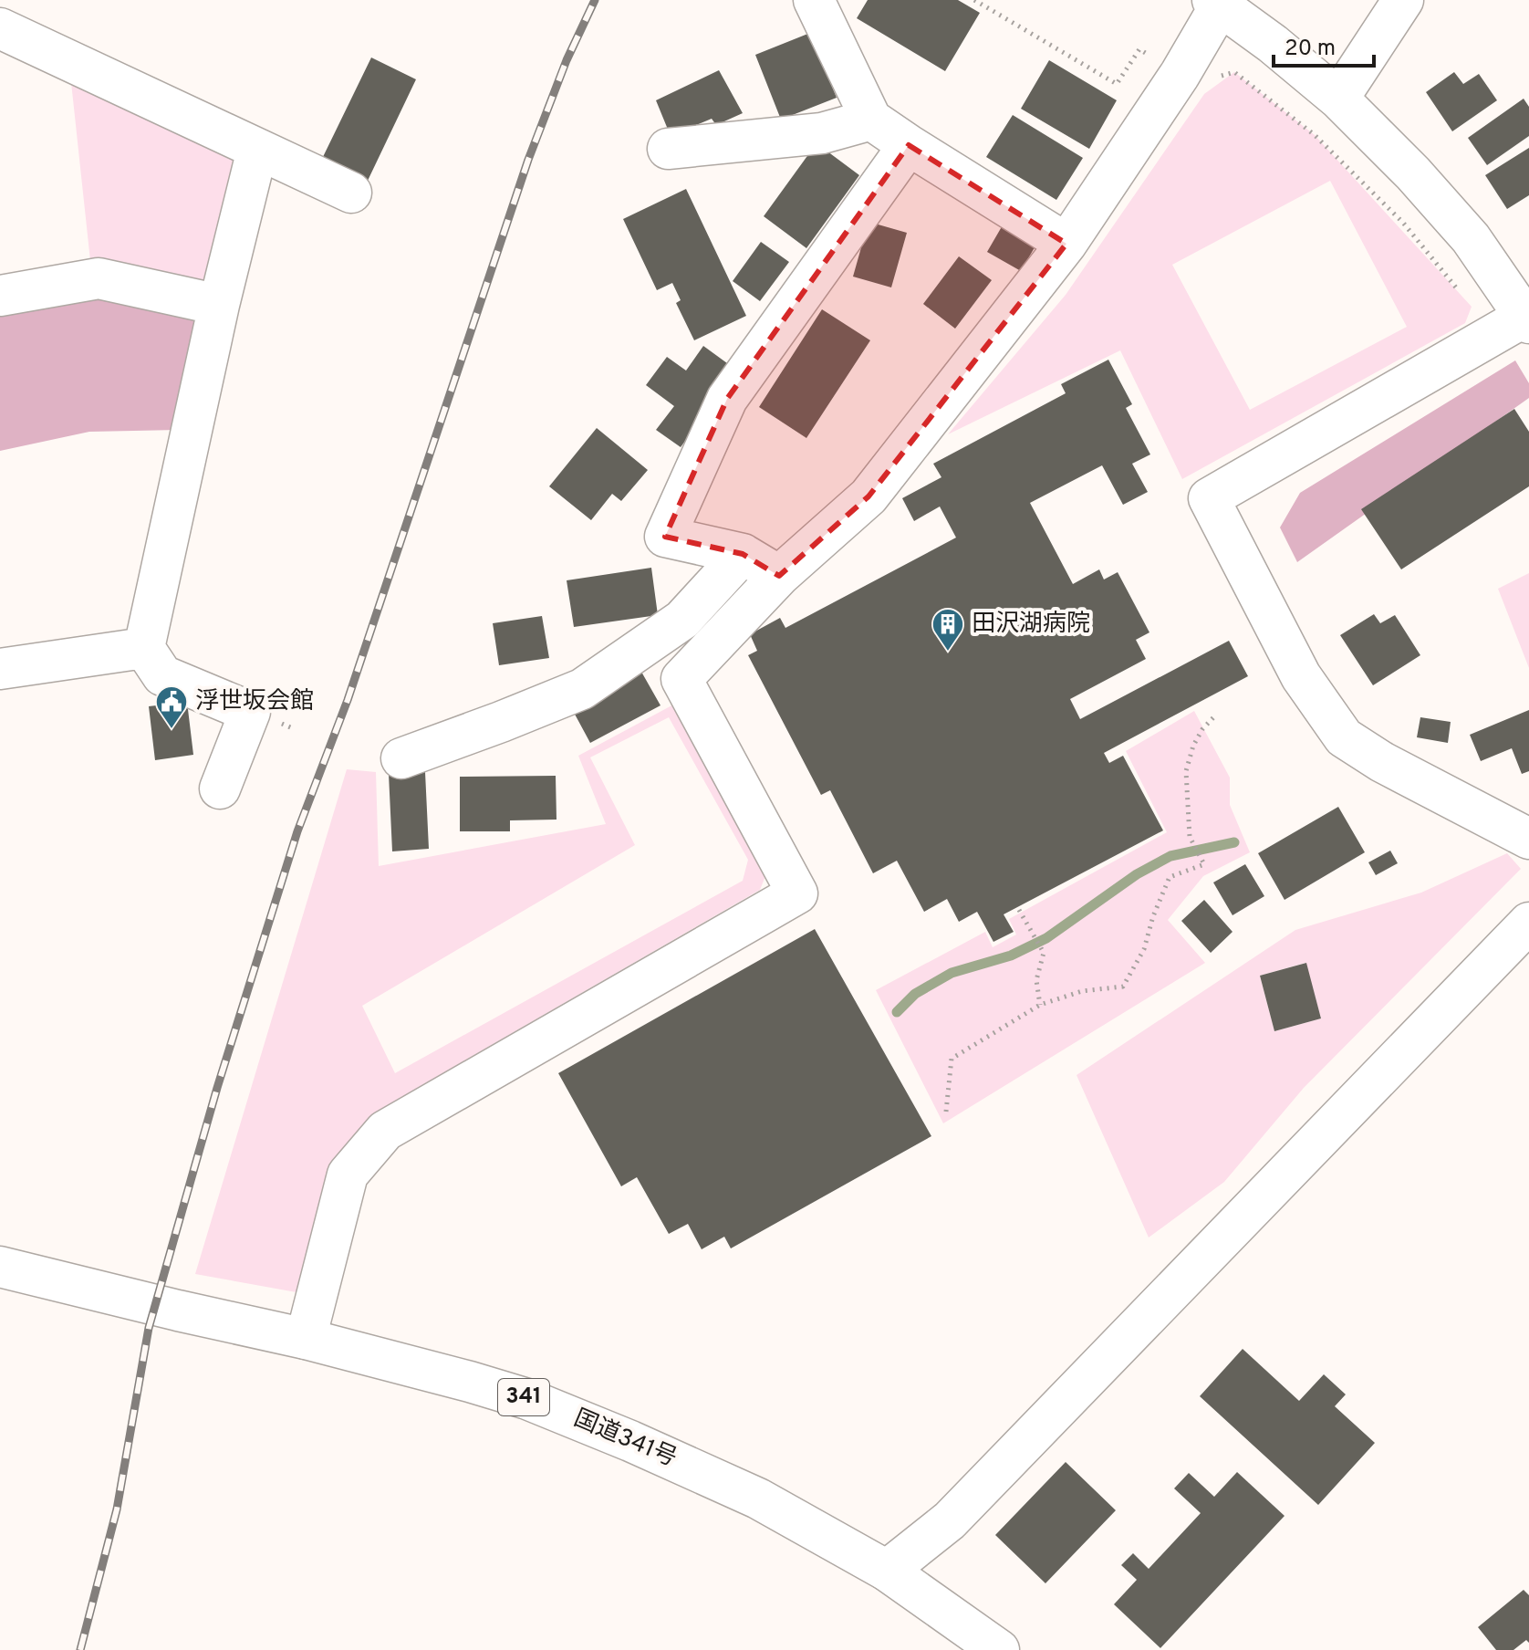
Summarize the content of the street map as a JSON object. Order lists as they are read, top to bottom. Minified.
{"streets":{"main road":["341","国道341号"]},"places":{"building":["田沢湖病院"],"public building":["浮世坂会館"]},"scale_bar":"20 m"}
